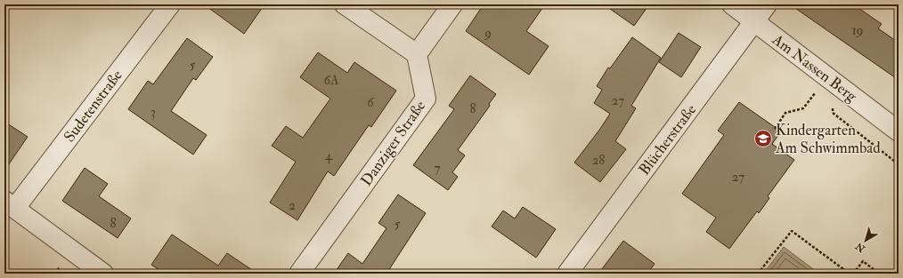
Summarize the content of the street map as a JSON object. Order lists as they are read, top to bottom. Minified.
{"streets":{"street":["Am Nassen Berg","Sudetenstraße","Blücherstraße","Danziger Straße"]},"crossings":[["Am Nassen Berg","Blücherstraße"]],"places":{"school or university":["Kindergarten Am Schwimmbad"]},"house_numbers":["19","9","5","6A","27","6","8","3","4","28","7","27","2","8","5"],"north":"bottom left"}
